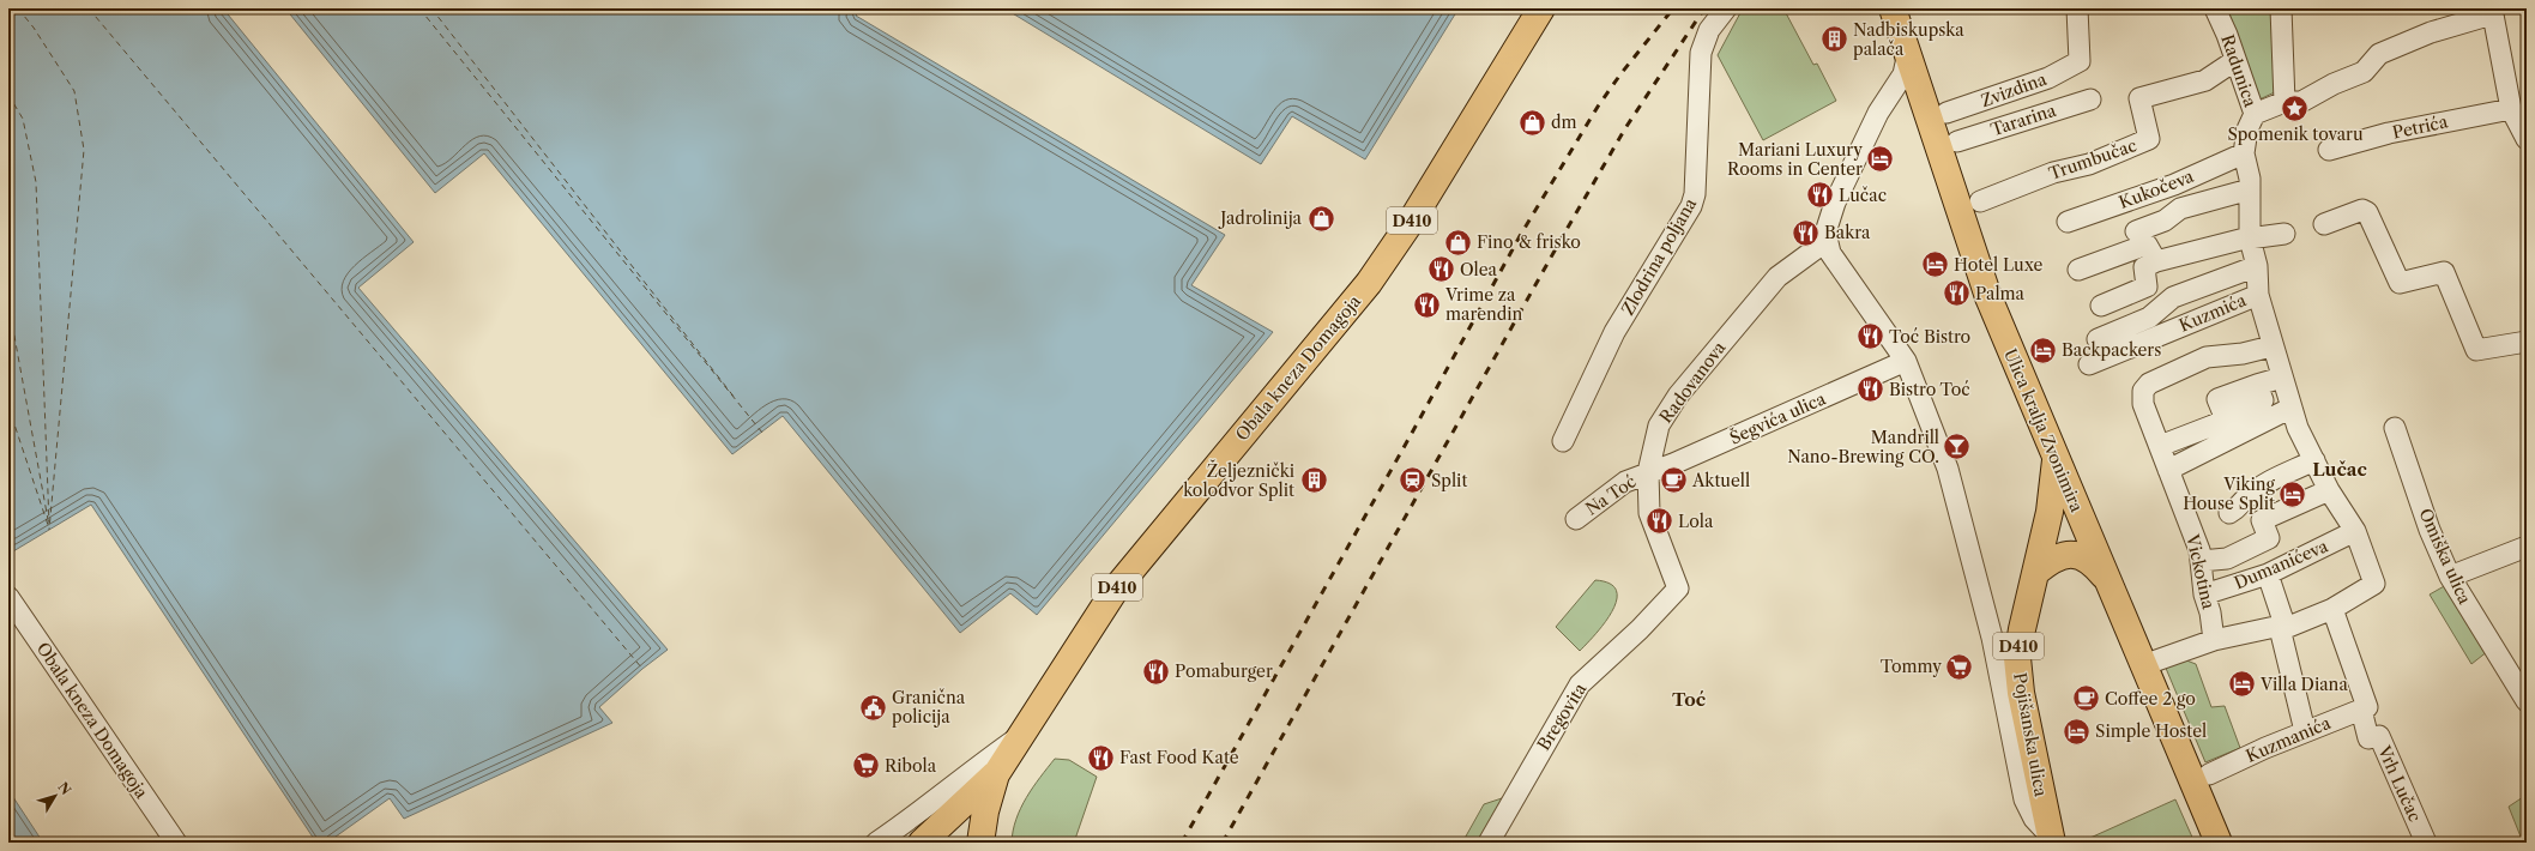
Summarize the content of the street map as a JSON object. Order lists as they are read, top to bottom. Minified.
{"streets":{"main road":["D410","Obala kneza Domagoja","Ulica kralja Zvonimira","Pojišanska ulica"],"street":["Radunica","Zvizdina","Tararina","Petrića","Trumbučac","Kukočeva","Zlodrina poljana","Kuzmića","Radovanova","Šegvića ulica","Na Toć","Omiška ulica","Dumanićeva","Vickotina","Bregovita","Kuzmanića","Vrh Lučac"]},"crossings":[["Radunica","Trumbučac"],["Radunica","Kukočeva"],["Radunica","Kuzmića"],["Radunica","Dumanićeva"],["Radunica","Vickotina"],["Radunica","Vrh Lučac"],["Radovanova","Šegvića ulica"],["Radovanova","Na Toć"],["Radovanova","Bregovita"],["Šegvića ulica","Na Toć"],["Ulica kralja Zvonimira","Pojišanska ulica"],["Dumanićeva","Vickotina"],["Kuzmanića","Vrh Lučac"]],"districts":["Lučac","Toć"],"places":{"building":["Nadbiskupska palača","Željeznički kolodvor Split"],"place":["Spomenik tovaru"],"shop":["dm","Jadrolinija","Fino & frisko"],"hotel":["Mariani Luxury Rooms in Center","Hotel Luxe","Backpackers","Viking House Split","Villa Diana","Simple Hostel"],"restaurant":["Lučac","Bakra","Olea","Palma","Vrime za marendin","Toć Bistro","Bistro Toć","Lola","Pomaburger","Fast Food Kate"],"bar":["Mandrill Nano-Brewing CO."],"station":["Split"],"cafe":["Aktuell","Coffee 2 go"],"supermarket":["Tommy","Ribola"],"public building":["Granična policija"]},"north":"top right"}
